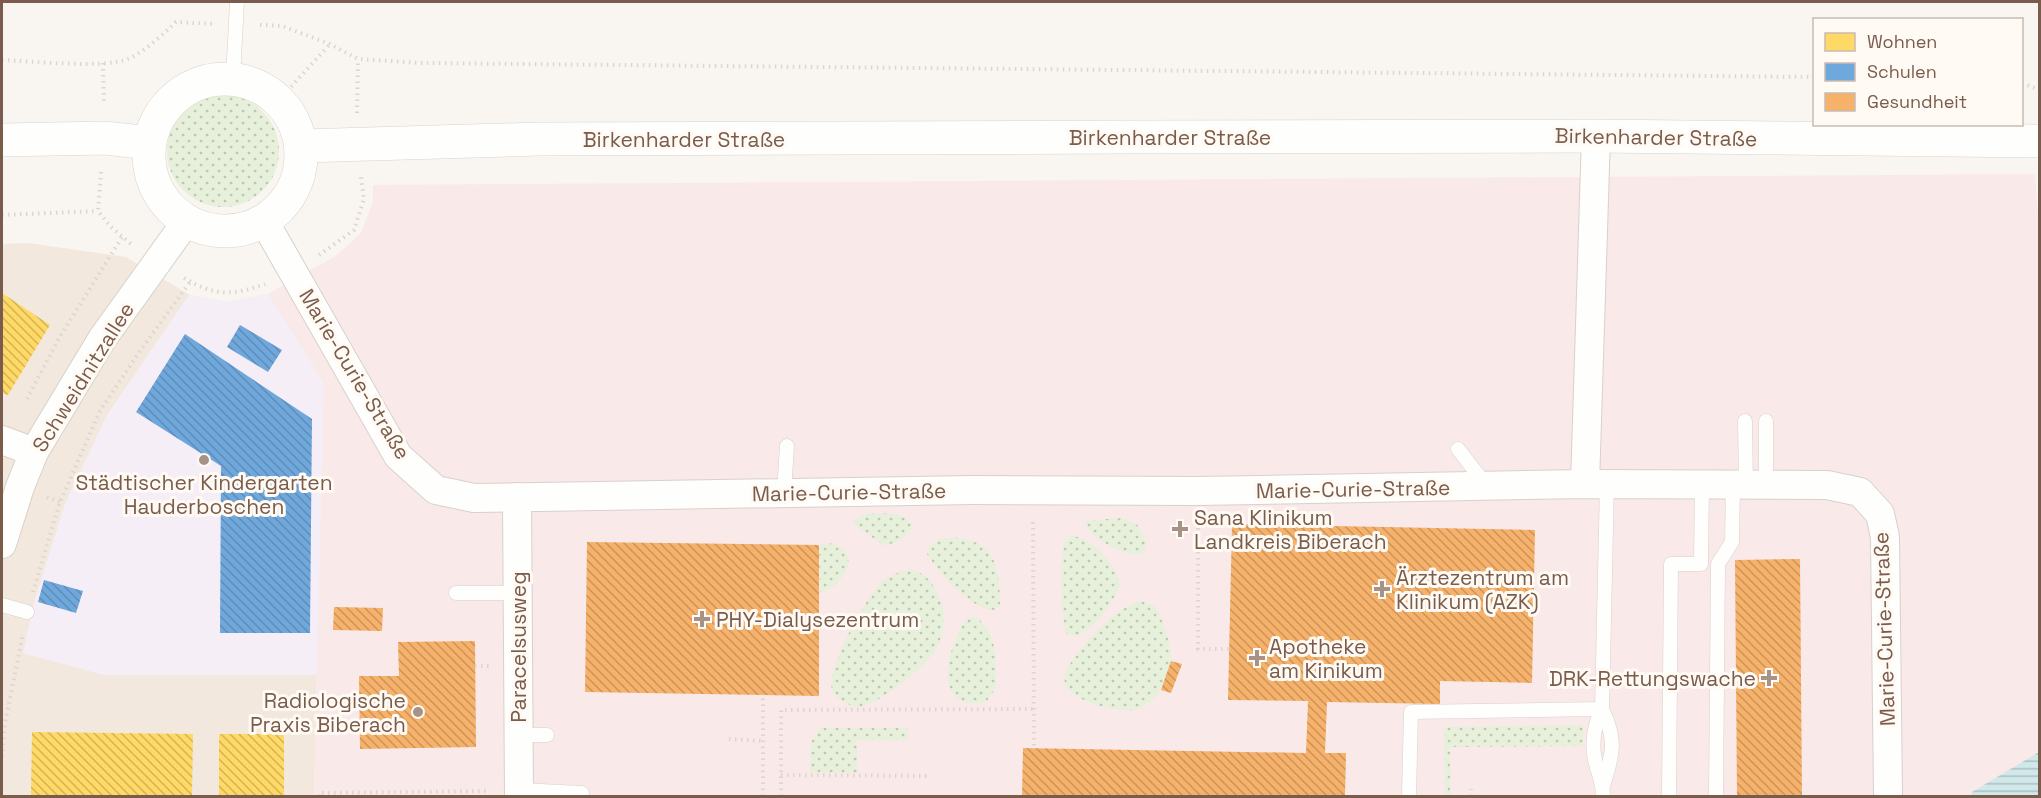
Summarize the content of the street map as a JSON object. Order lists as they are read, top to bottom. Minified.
{"streets":{"main road":["Birkenharder Straße"],"street":["Marie-Curie-Straße","Schweidnitzallee","Paracelsusweg"]},"crossings":[["Birkenharder Straße","Marie-Curie-Straße"],["Birkenharder Straße","Schweidnitzallee"],["Marie-Curie-Straße","Schweidnitzallee"],["Marie-Curie-Straße","Paracelsusweg"]],"places":{"other":["Städtischer Kindergarten Hauderboschen","Radiologische Praxis Biberach"],"health":["Sana Klinikum Landkreis Biberach","Ärztezentrum am Klinikum (AZK)","PHY-Dialysezentrum","Apotheke am Kinikum","DRK-Rettungswache"]},"legend":["Wohnen","Schulen","Gesundheit"]}
